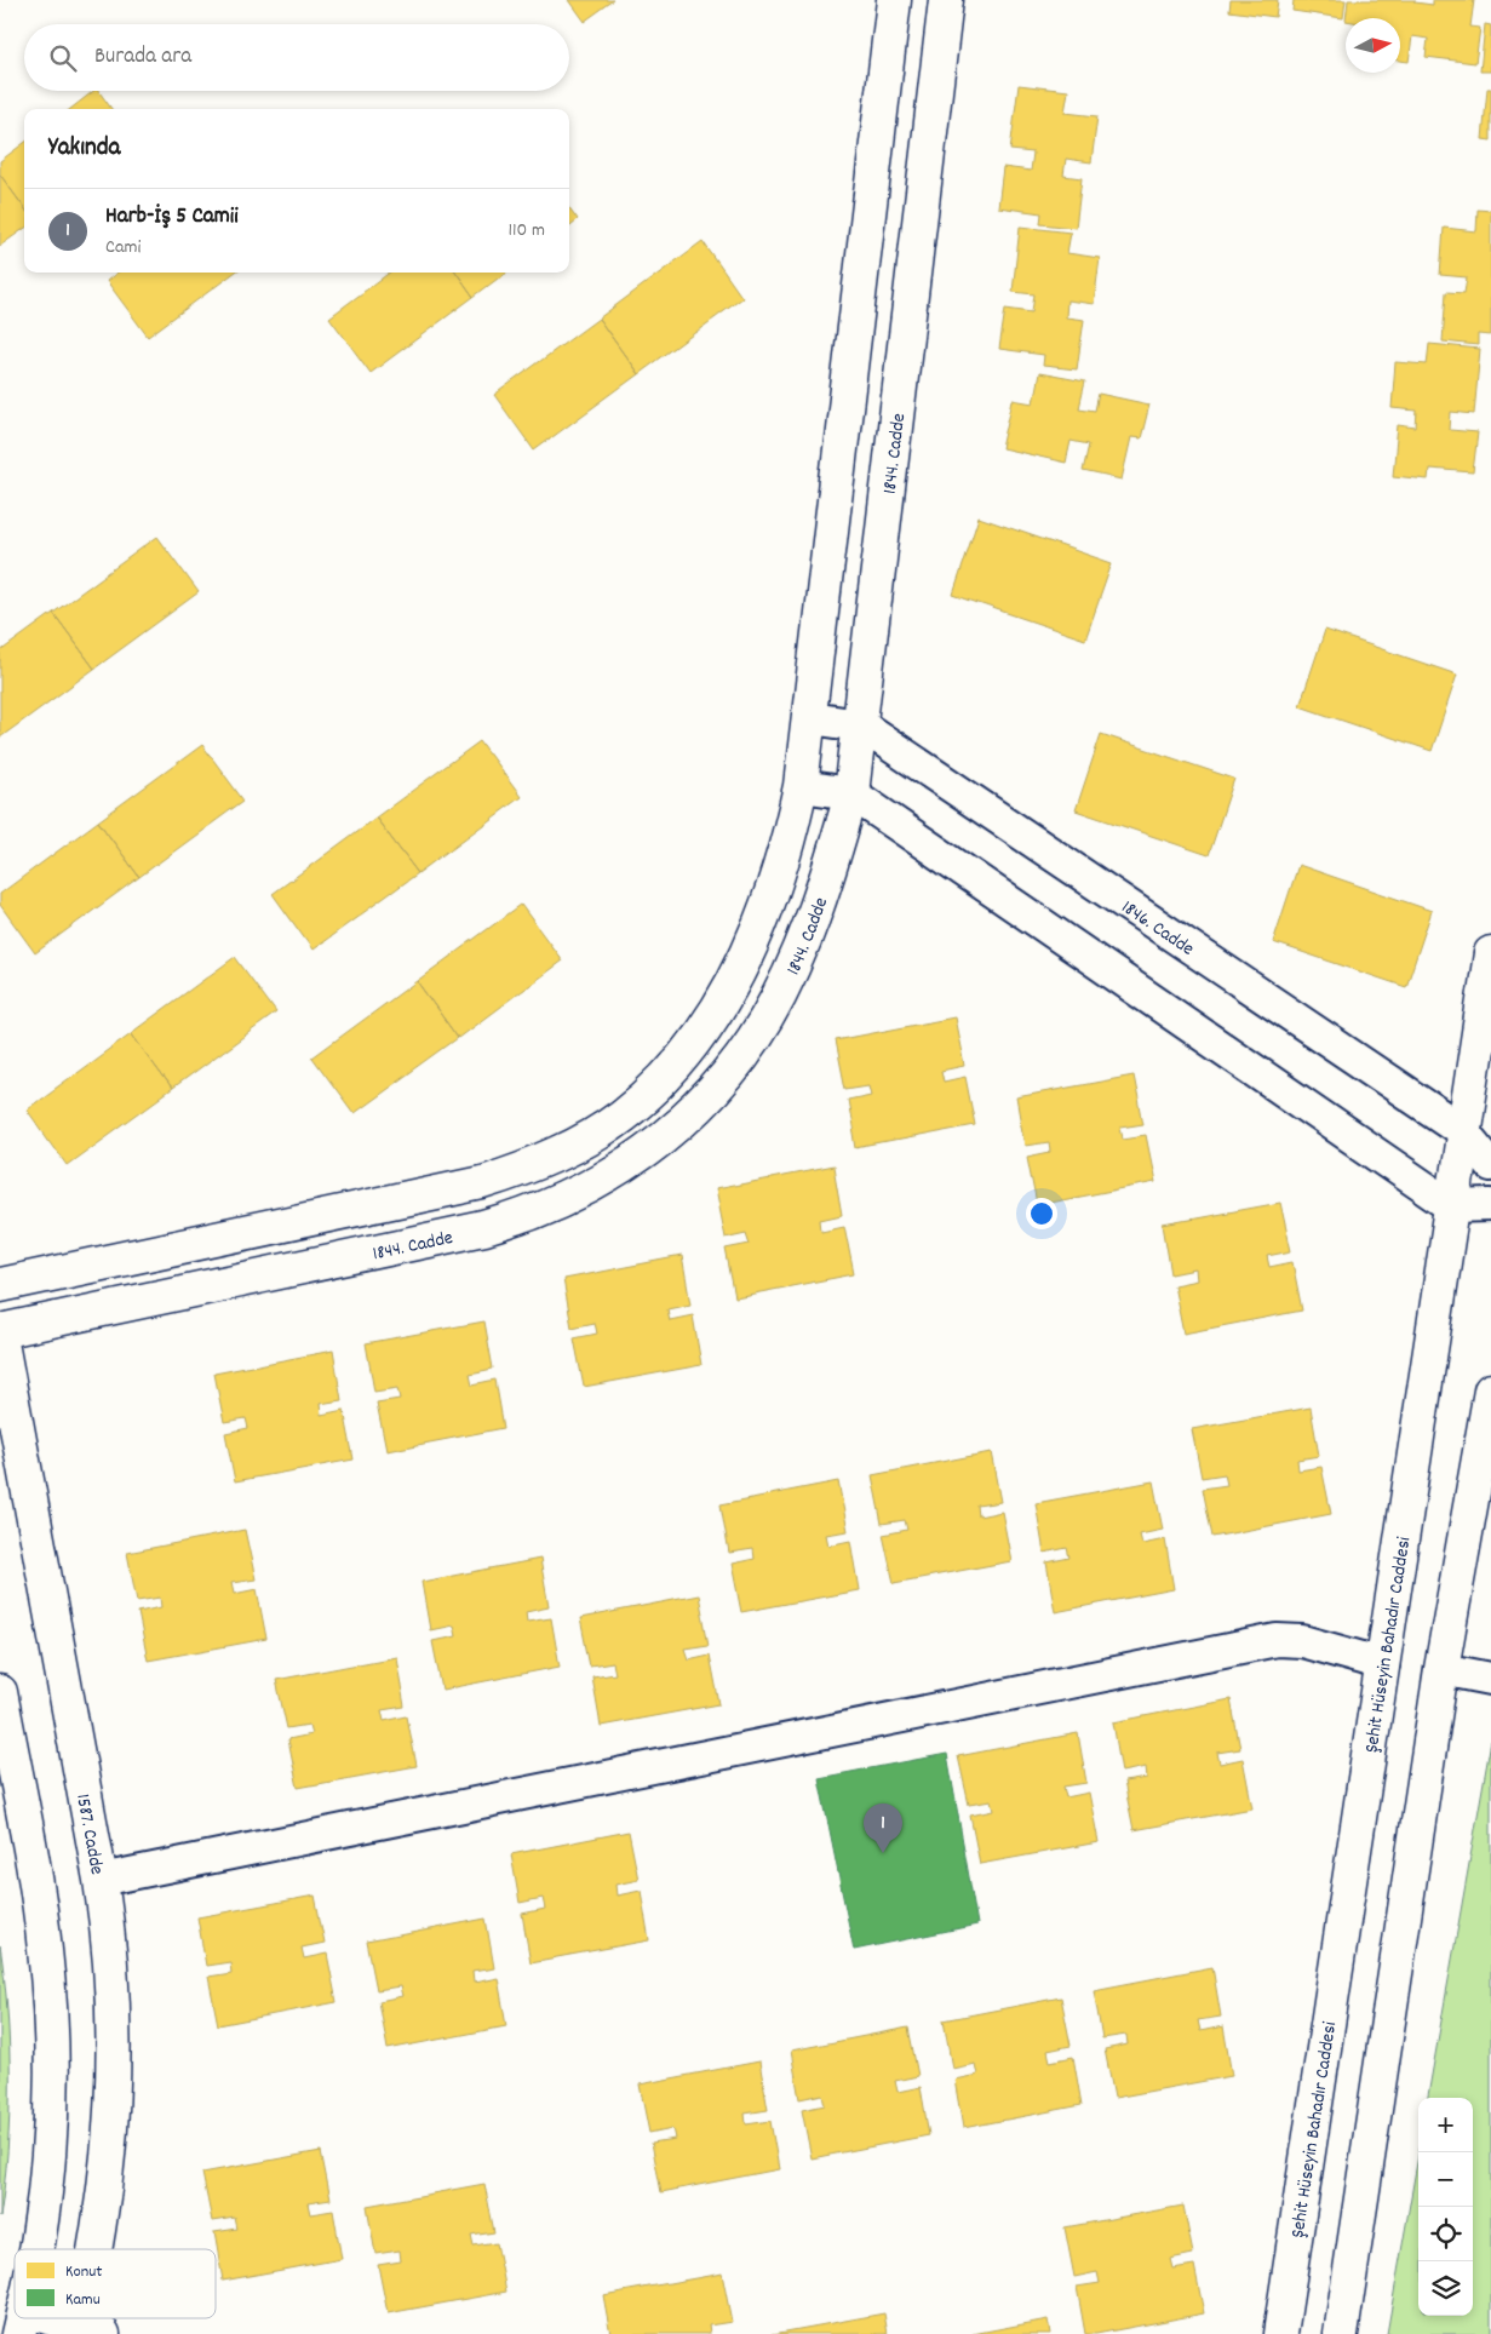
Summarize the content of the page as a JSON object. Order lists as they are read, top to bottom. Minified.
{"streets":{"street":["1844. Cadde","1846. Cadde","Şehit Hüseyin Bahadır Caddesi","1587. Cadde"]},"crossings":[["1844. Cadde","1846. Cadde"],["1844. Cadde","1587. Cadde"],["1846. Cadde","Şehit Hüseyin Bahadır Caddesi"]],"legend":["Konut","Kamu"],"north":"right","page":{"search":"Burada ara","heading":"Yakında","list":[{"mark":"1","name":"Harb-İş 5 Camii","note":"Cami","value":"110 m"}],"pins":"1","map_buttons":["+","−"]}}
